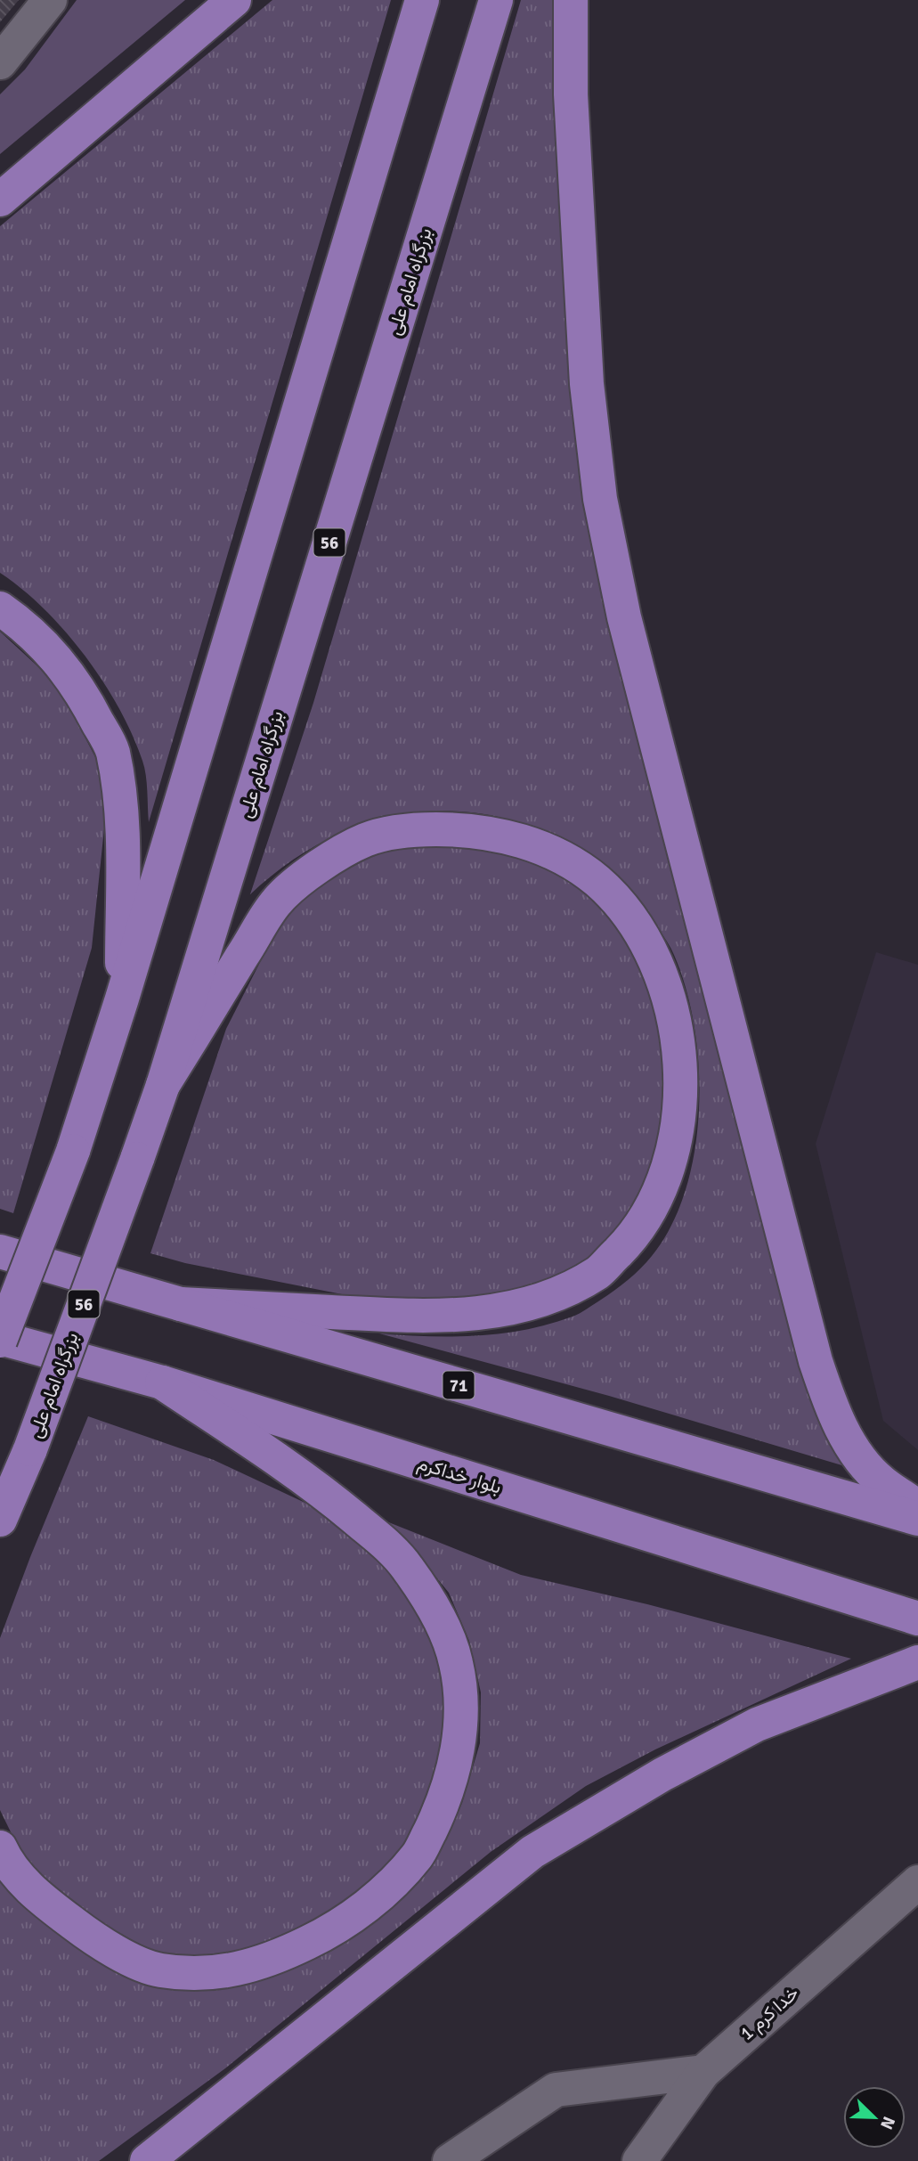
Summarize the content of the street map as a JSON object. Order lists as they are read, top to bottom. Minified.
{"streets":{"highway":["بزرگراه امام علی","56","71","بلوار خداکرم"],"street":["خدا کرم 1"]},"north":"bottom right"}
